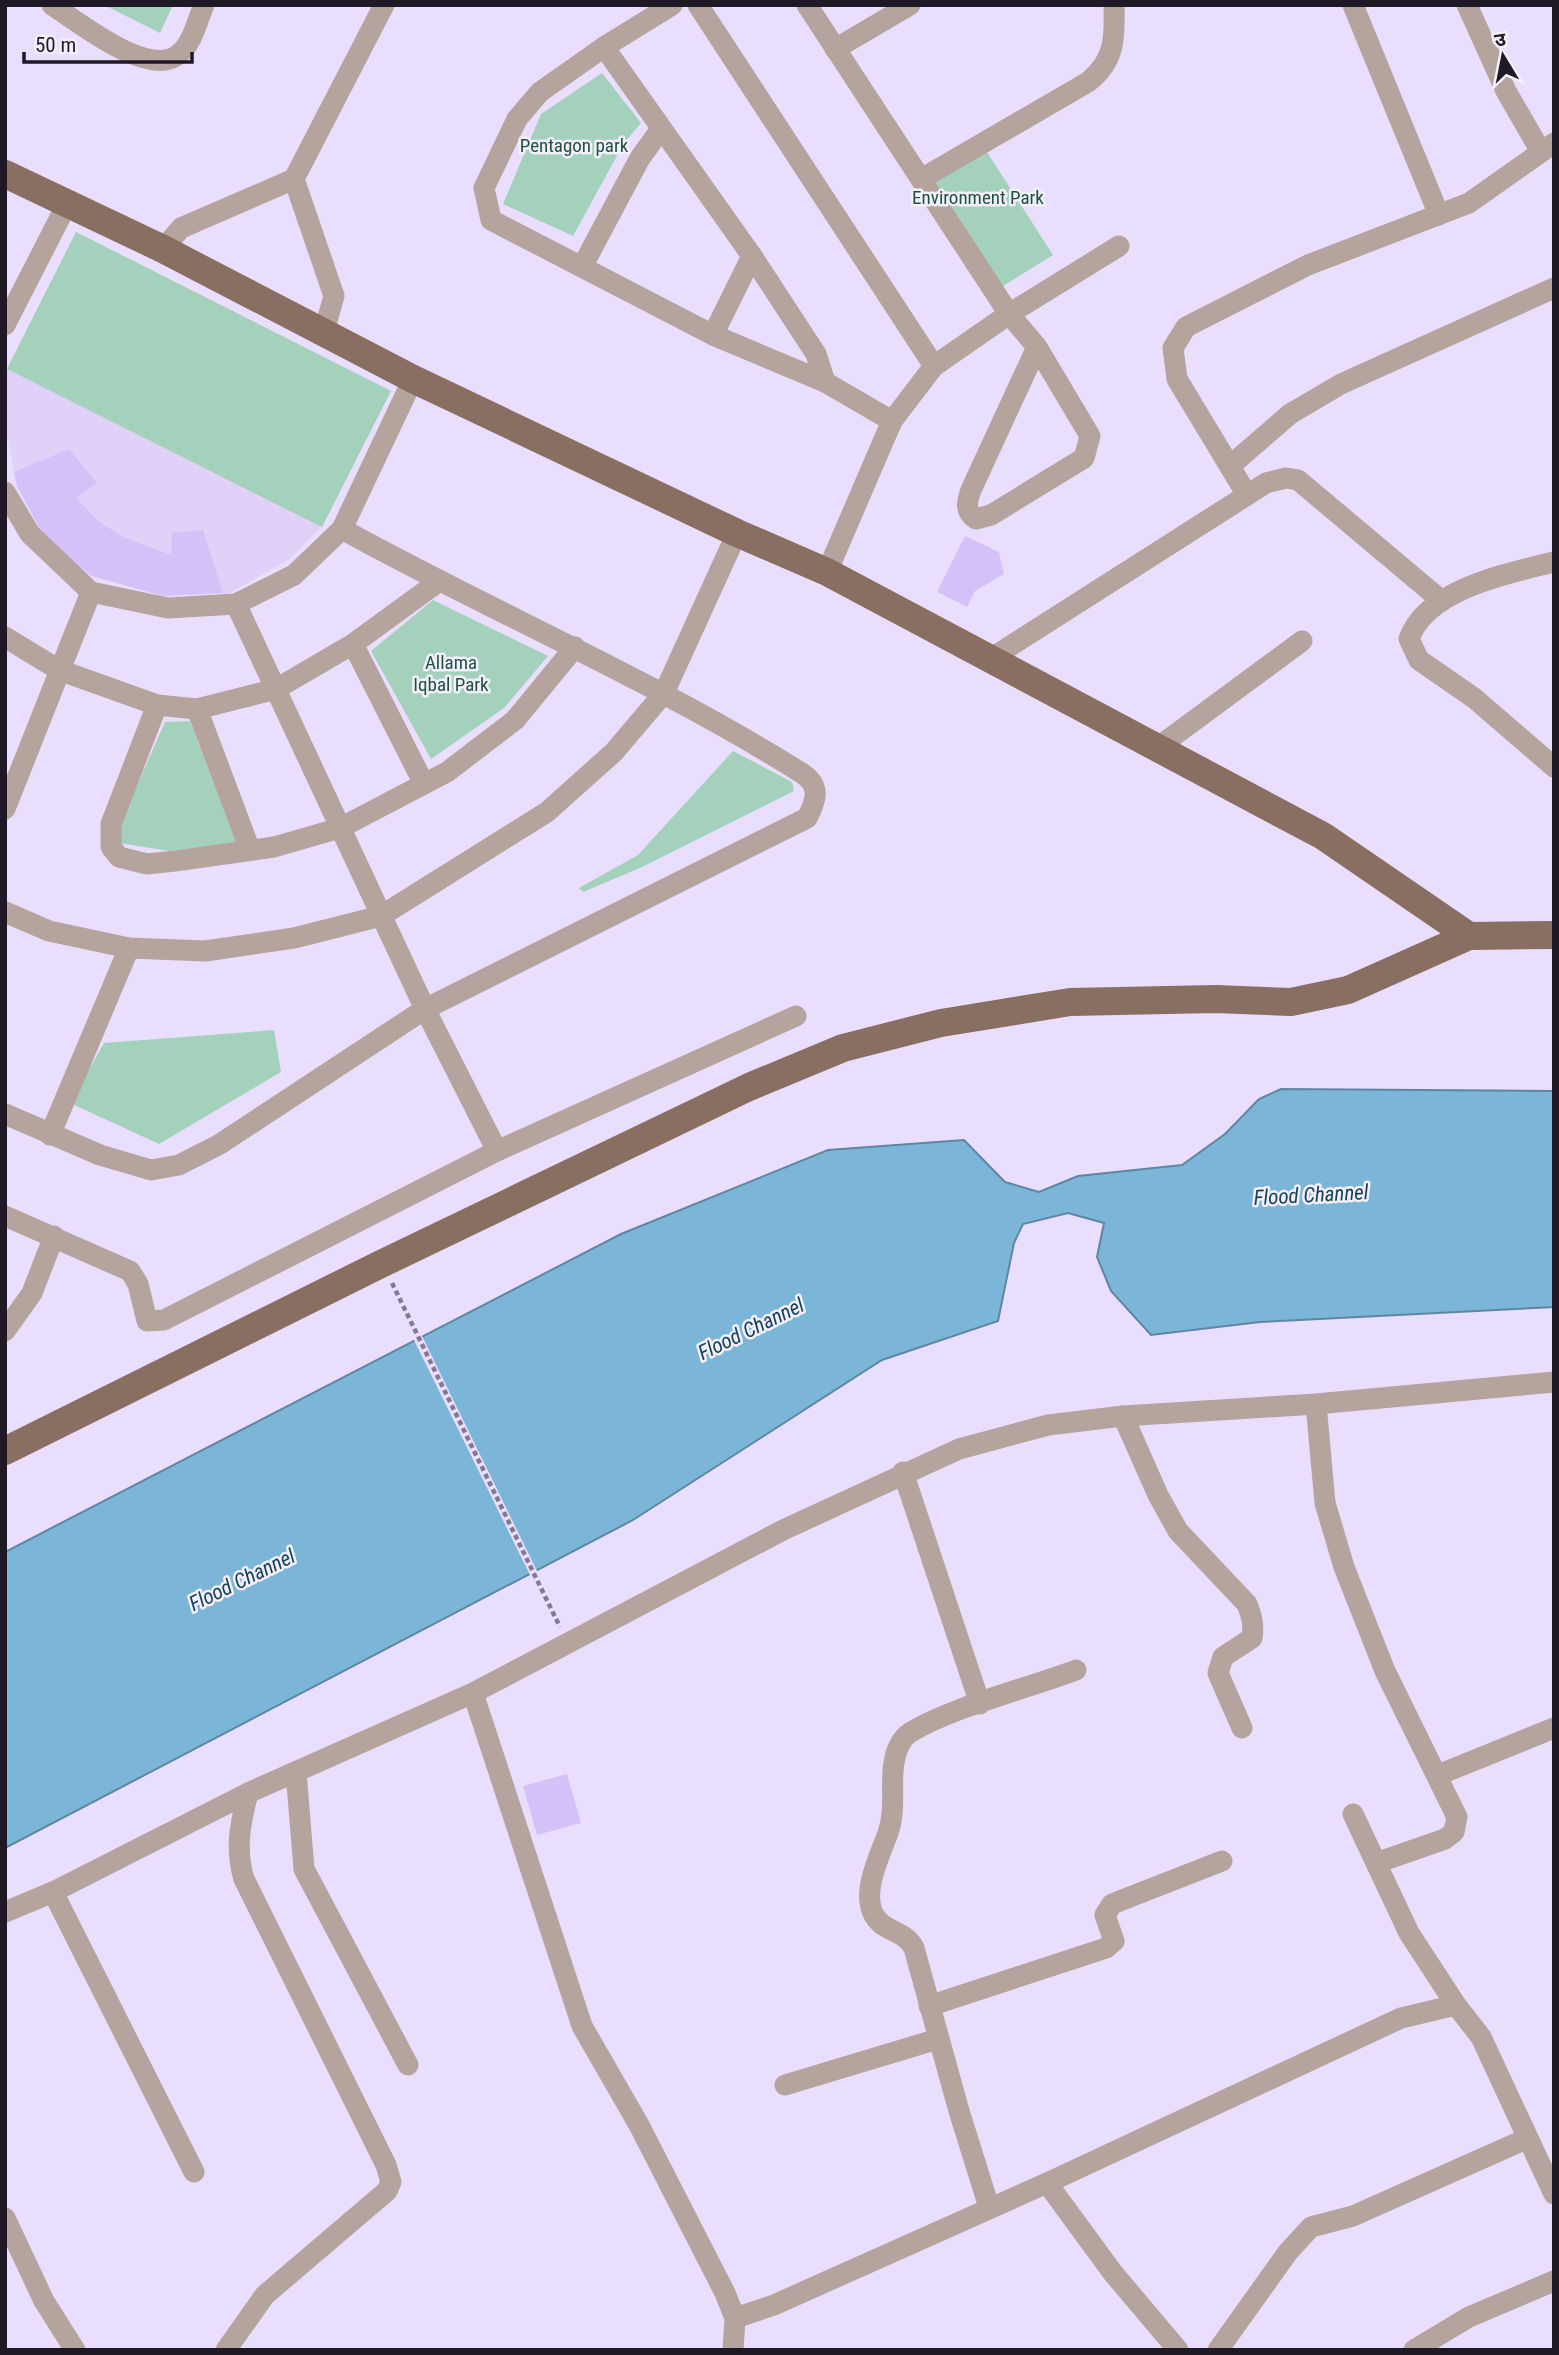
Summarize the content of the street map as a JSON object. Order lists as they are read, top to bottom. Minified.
{"water":["Flood Channel"],"parks":["Pentagon park","Environment Park","Allama Iqbal Park"],"scale_bar":"50 m","north":"top"}
